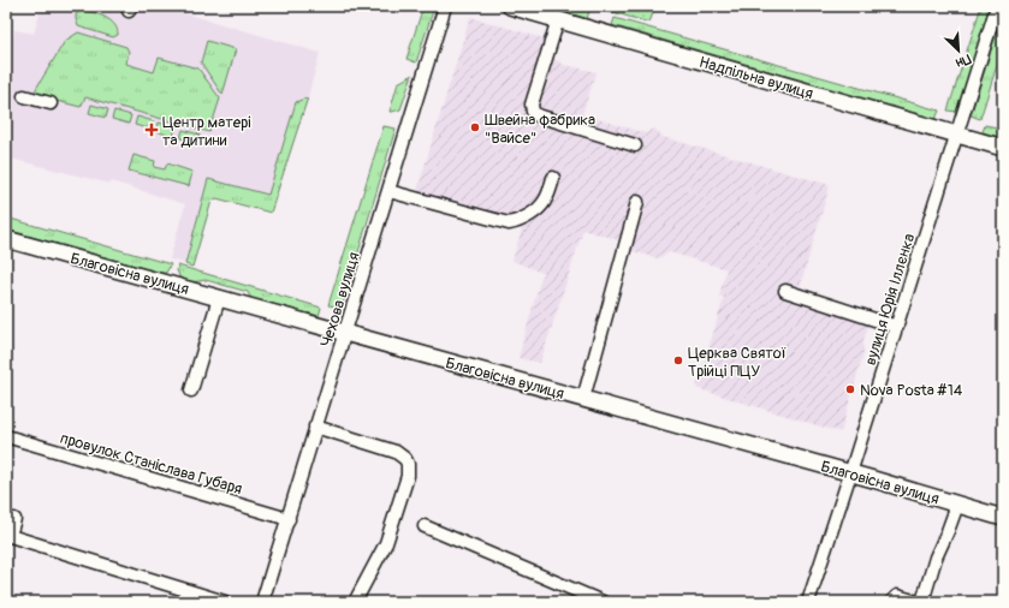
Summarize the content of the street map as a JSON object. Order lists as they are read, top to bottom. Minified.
{"streets":{"main road":["Надпільна вулиця","Благовісна вулиця"],"street":["Чехова вулиця","вулиця Юрія Іллєнка","провулок Станіслава Губаря"]},"crossings":[["Надпільна вулиця","вулиця Юрія Іллєнка"],["Благовісна вулиця","Чехова вулиця"],["Благовісна вулиця","вулиця Юрія Іллєнка"],["Чехова вулиця","провулок Станіслава Губаря"]],"places":{"other":["Швейна фабрика \"Вайсе\"","Церква Святої Трійці ПЦУ","Nova Posta #14"],"health":["Центр матері та дитини"]},"north":"bottom right"}
